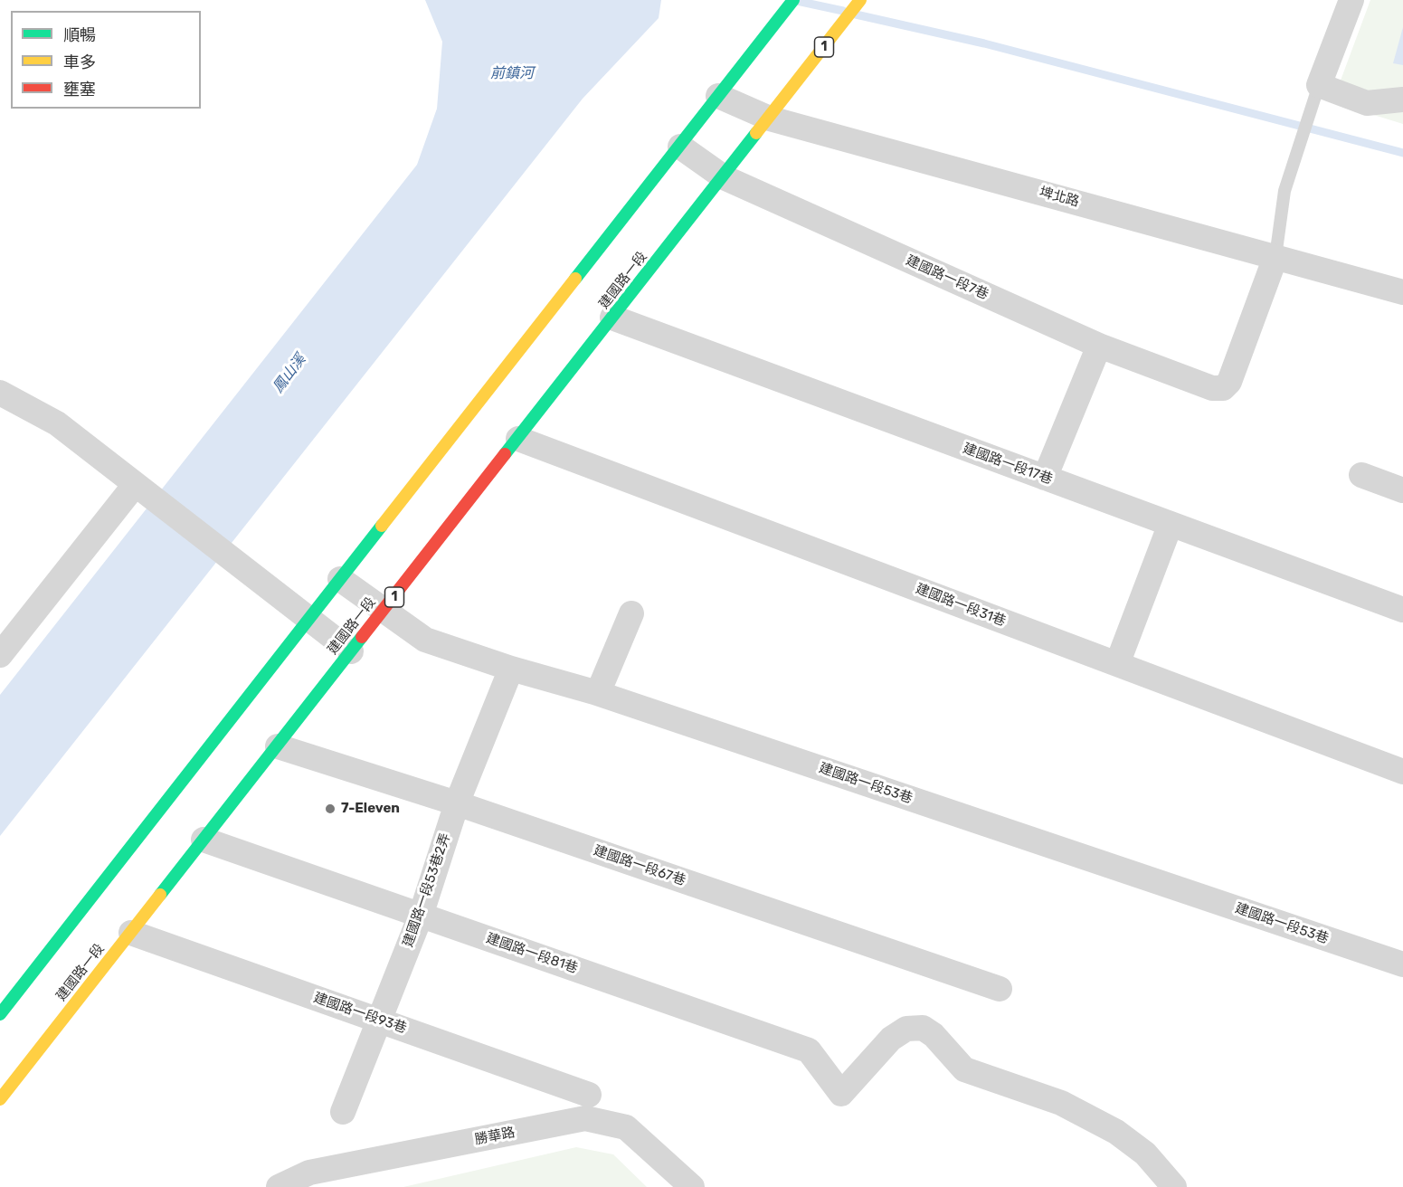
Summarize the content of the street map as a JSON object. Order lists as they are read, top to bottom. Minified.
{"streets":{"main road":["1","建國路一段"],"street":["埤北路","建國路一段7巷","建國路一段17巷","建國路一段31巷","建國路一段53巷","建國路一段67巷","建國路一段53巷2弄","建國路一段81巷","建國路一段93巷","勝華路"]},"crossings":[["埤北路","建國路一段7巷"],["埤北路","建國路一段"],["建國路一段7巷","建國路一段"],["建國路一段","建國路一段17巷"],["建國路一段","建國路一段31巷"],["建國路一段","建國路一段53巷"],["建國路一段","建國路一段67巷"],["建國路一段","建國路一段81巷"],["建國路一段","建國路一段93巷"],["建國路一段53巷","建國路一段53巷2弄"],["建國路一段67巷","建國路一段53巷2弄"],["建國路一段53巷2弄","建國路一段81巷"],["建國路一段53巷2弄","建國路一段93巷"]],"water":["前鎮河","鳳山溪"],"places":["7-Eleven"],"legend":["順暢","車多","壅塞"]}
